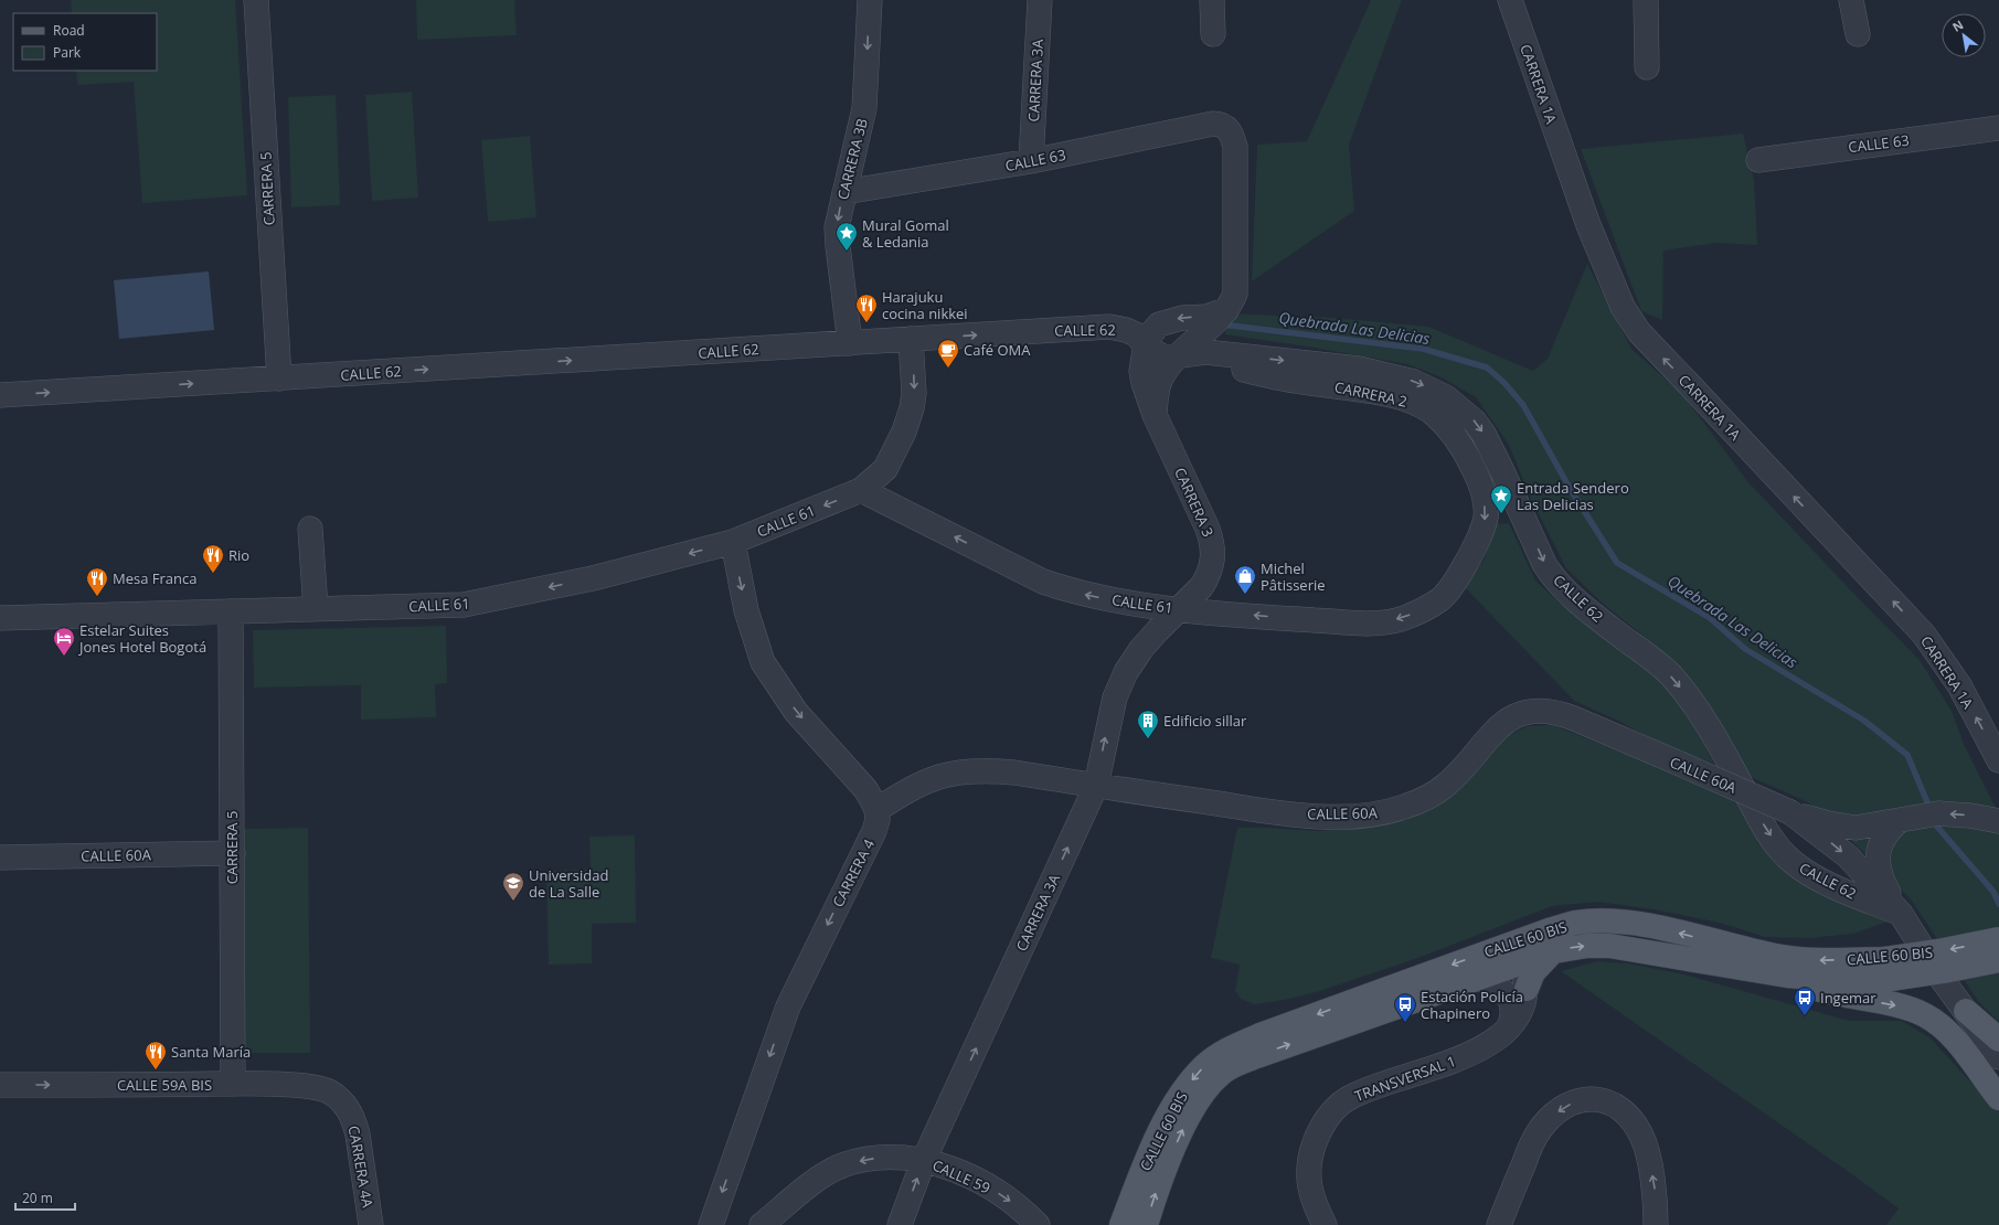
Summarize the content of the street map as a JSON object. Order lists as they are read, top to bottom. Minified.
{"streets":{"main road":["CALLE 60 BIS"],"street":["CARRERA 3A","CARRERA 1A","CALLE 63","CARRERA 3B","CARRERA 5","CALLE 62","CARRERA 2","CARRERA 3","CALLE 61","CALLE 60A","CARRERA 4","TRANSVERSAL 1","CALLE 59A BIS","CARRERA 4A","CALLE 59"]},"crossings":[["CARRERA 3A","CALLE 63"],["CARRERA 3A","CARRERA 3"],["CARRERA 3A","CALLE 61"],["CARRERA 3A","CALLE 60A"],["CARRERA 3A","CALLE 59"],["CALLE 63","CARRERA 3B"],["CALLE 63","CARRERA 3"],["CARRERA 3B","CALLE 62"],["CARRERA 5","CALLE 62"],["CARRERA 5","CALLE 61"],["CARRERA 5","CALLE 60A"],["CARRERA 5","CALLE 59A BIS"],["CALLE 62","CARRERA 2"],["CALLE 62","CARRERA 3"],["CALLE 62","CALLE 61"],["CALLE 62","CALLE 60A"],["CARRERA 2","CALLE 61"],["CARRERA 3","CALLE 61"],["CALLE 60A","CARRERA 4"],["CALLE 60 BIS","TRANSVERSAL 1"],["CALLE 59A BIS","CARRERA 4A"]],"one_way":["CARRERA 3A","CARRERA 1A","CARRERA 3B","CALLE 62","CALLE 61","CARRERA 4","CALLE 59A BIS"],"water":["Quebrada Las Delicias"],"places":{"place":["Mural Gomal & Ledania","Entrada Sendero Las Delicias"],"restaurant":["Harajuku cocina nikkei","Rio","Mesa Franca","Santa María"],"cafe":["Café OMA"],"shop":["Michel Pâtisserie"],"hotel":["Estelar Suites Jones Hotel Bogotá"],"building":["Edificio sillar"],"school or university":["Universidad de La Salle"],"bus stop":["Ingemar","Estación Policía Chapinero"]},"legend":["Road","Park"],"scale_bar":"20 m","north":"top left"}
